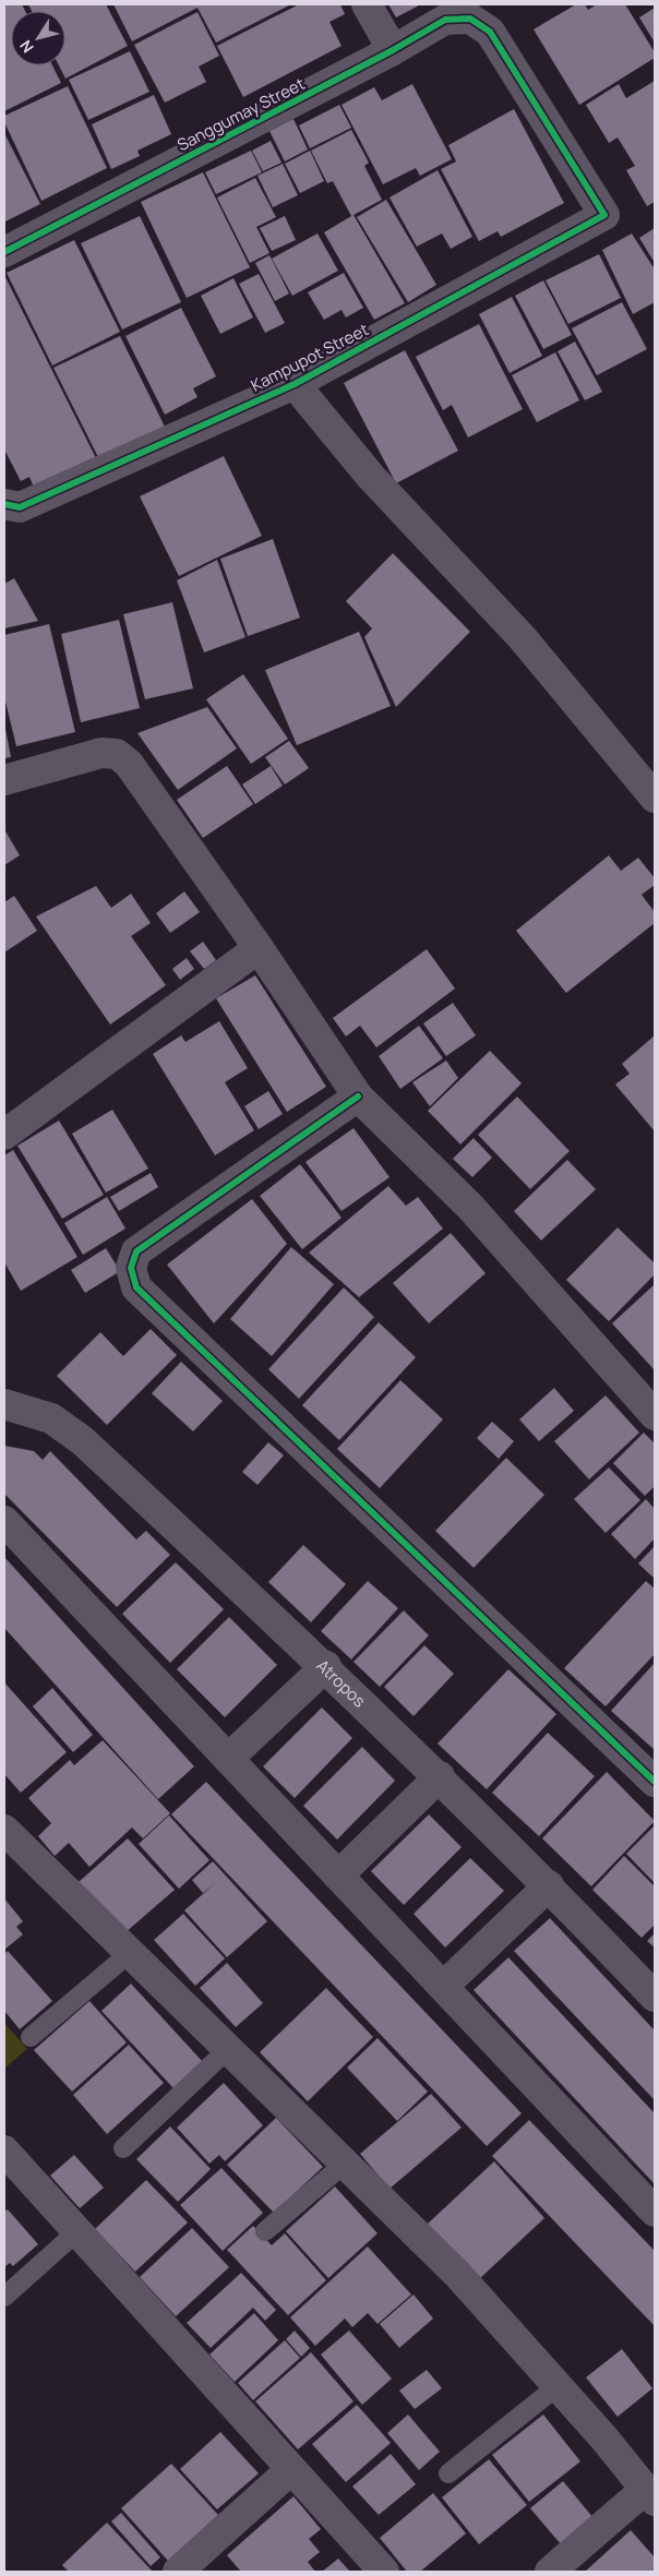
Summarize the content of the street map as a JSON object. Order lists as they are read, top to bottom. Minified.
{"streets":{"street":["Sanggumay Street","Kampupot Street","Atropos"]},"crossings":[["Sanggumay Street","Kampupot Street"]],"north":"bottom left"}
